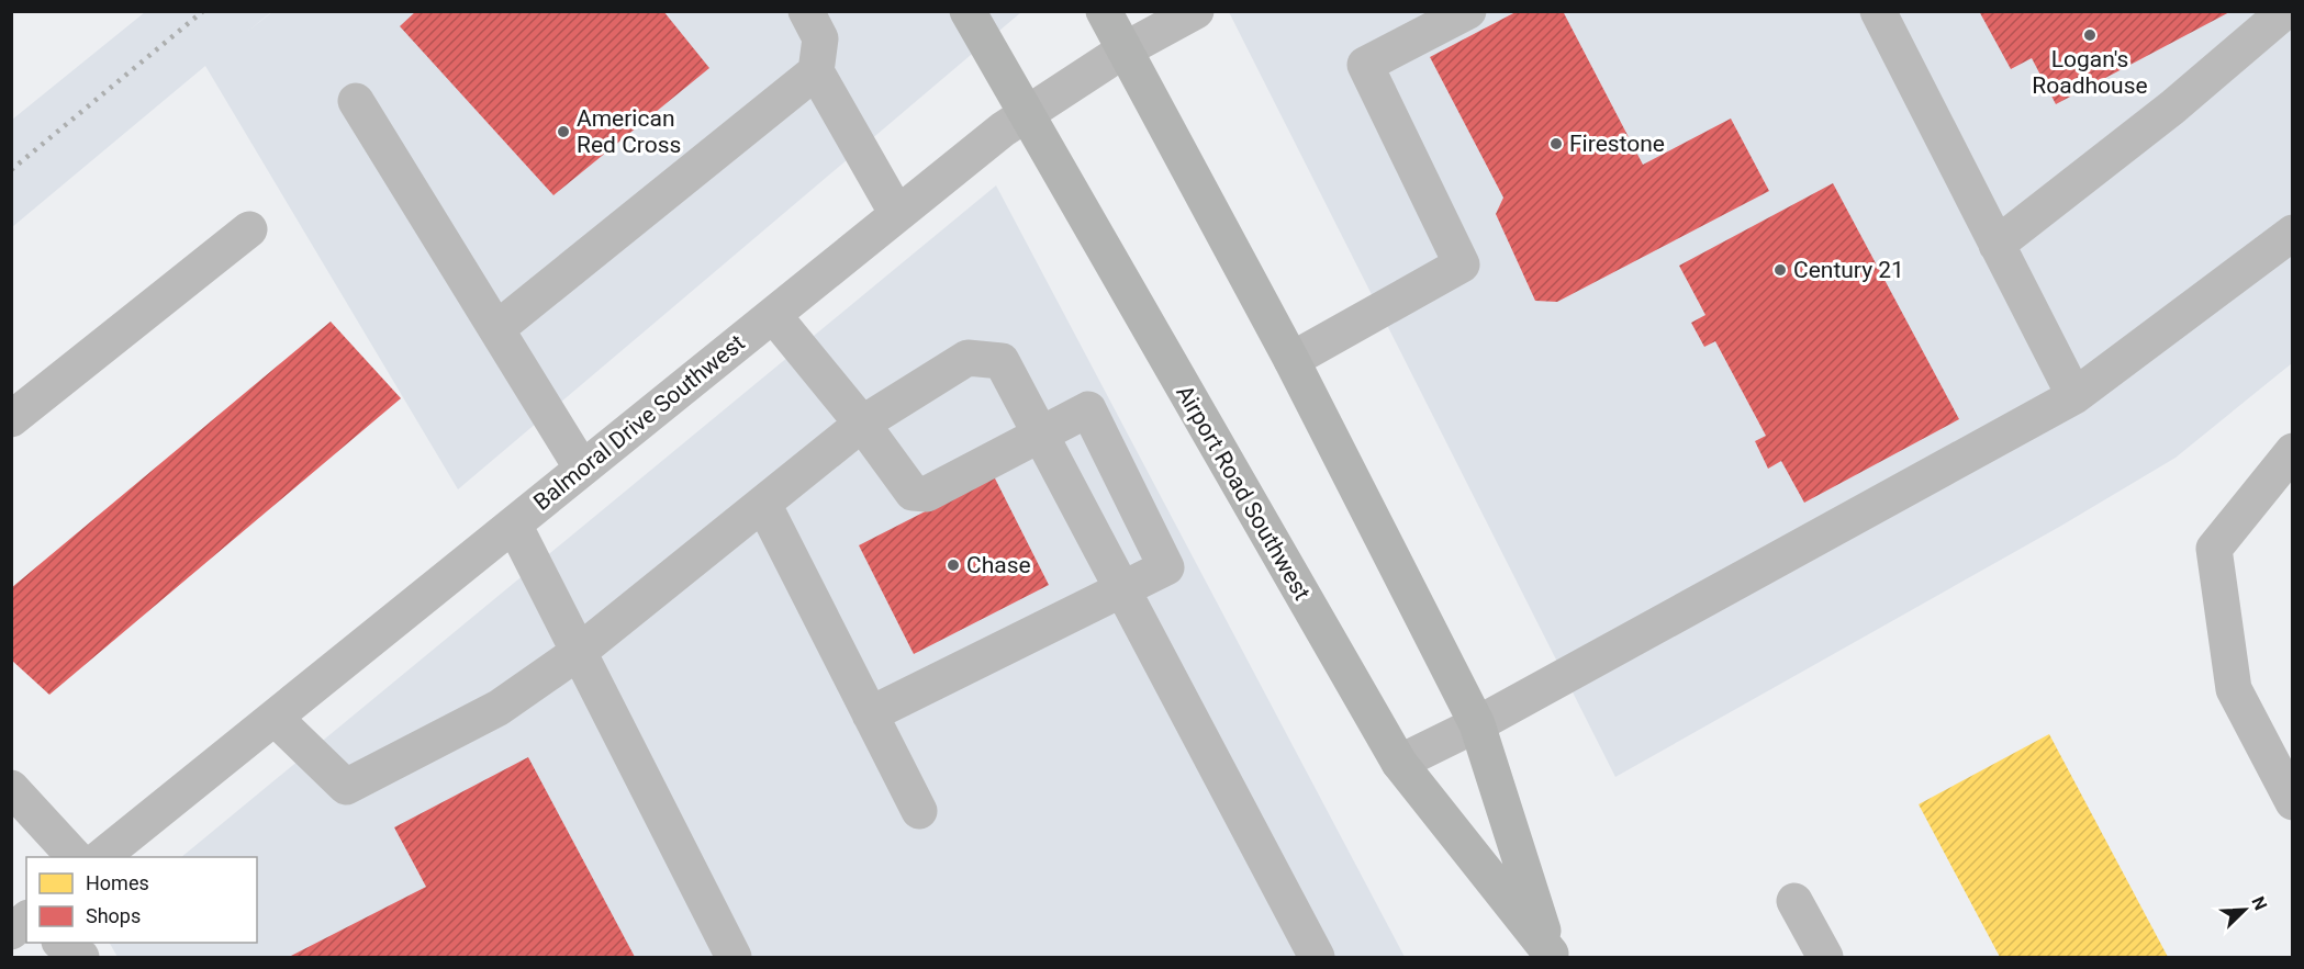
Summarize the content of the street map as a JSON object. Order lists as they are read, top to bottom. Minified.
{"streets":{"main road":["Airport Road Southwest"],"street":["Balmoral Drive Southwest"]},"crossings":[["Balmoral Drive Southwest","Airport Road Southwest"]],"places":["Logan's Roadhouse","American Red Cross","Firestone","Century 21","Chase"],"legend":["Homes","Shops"],"north":"top right"}
